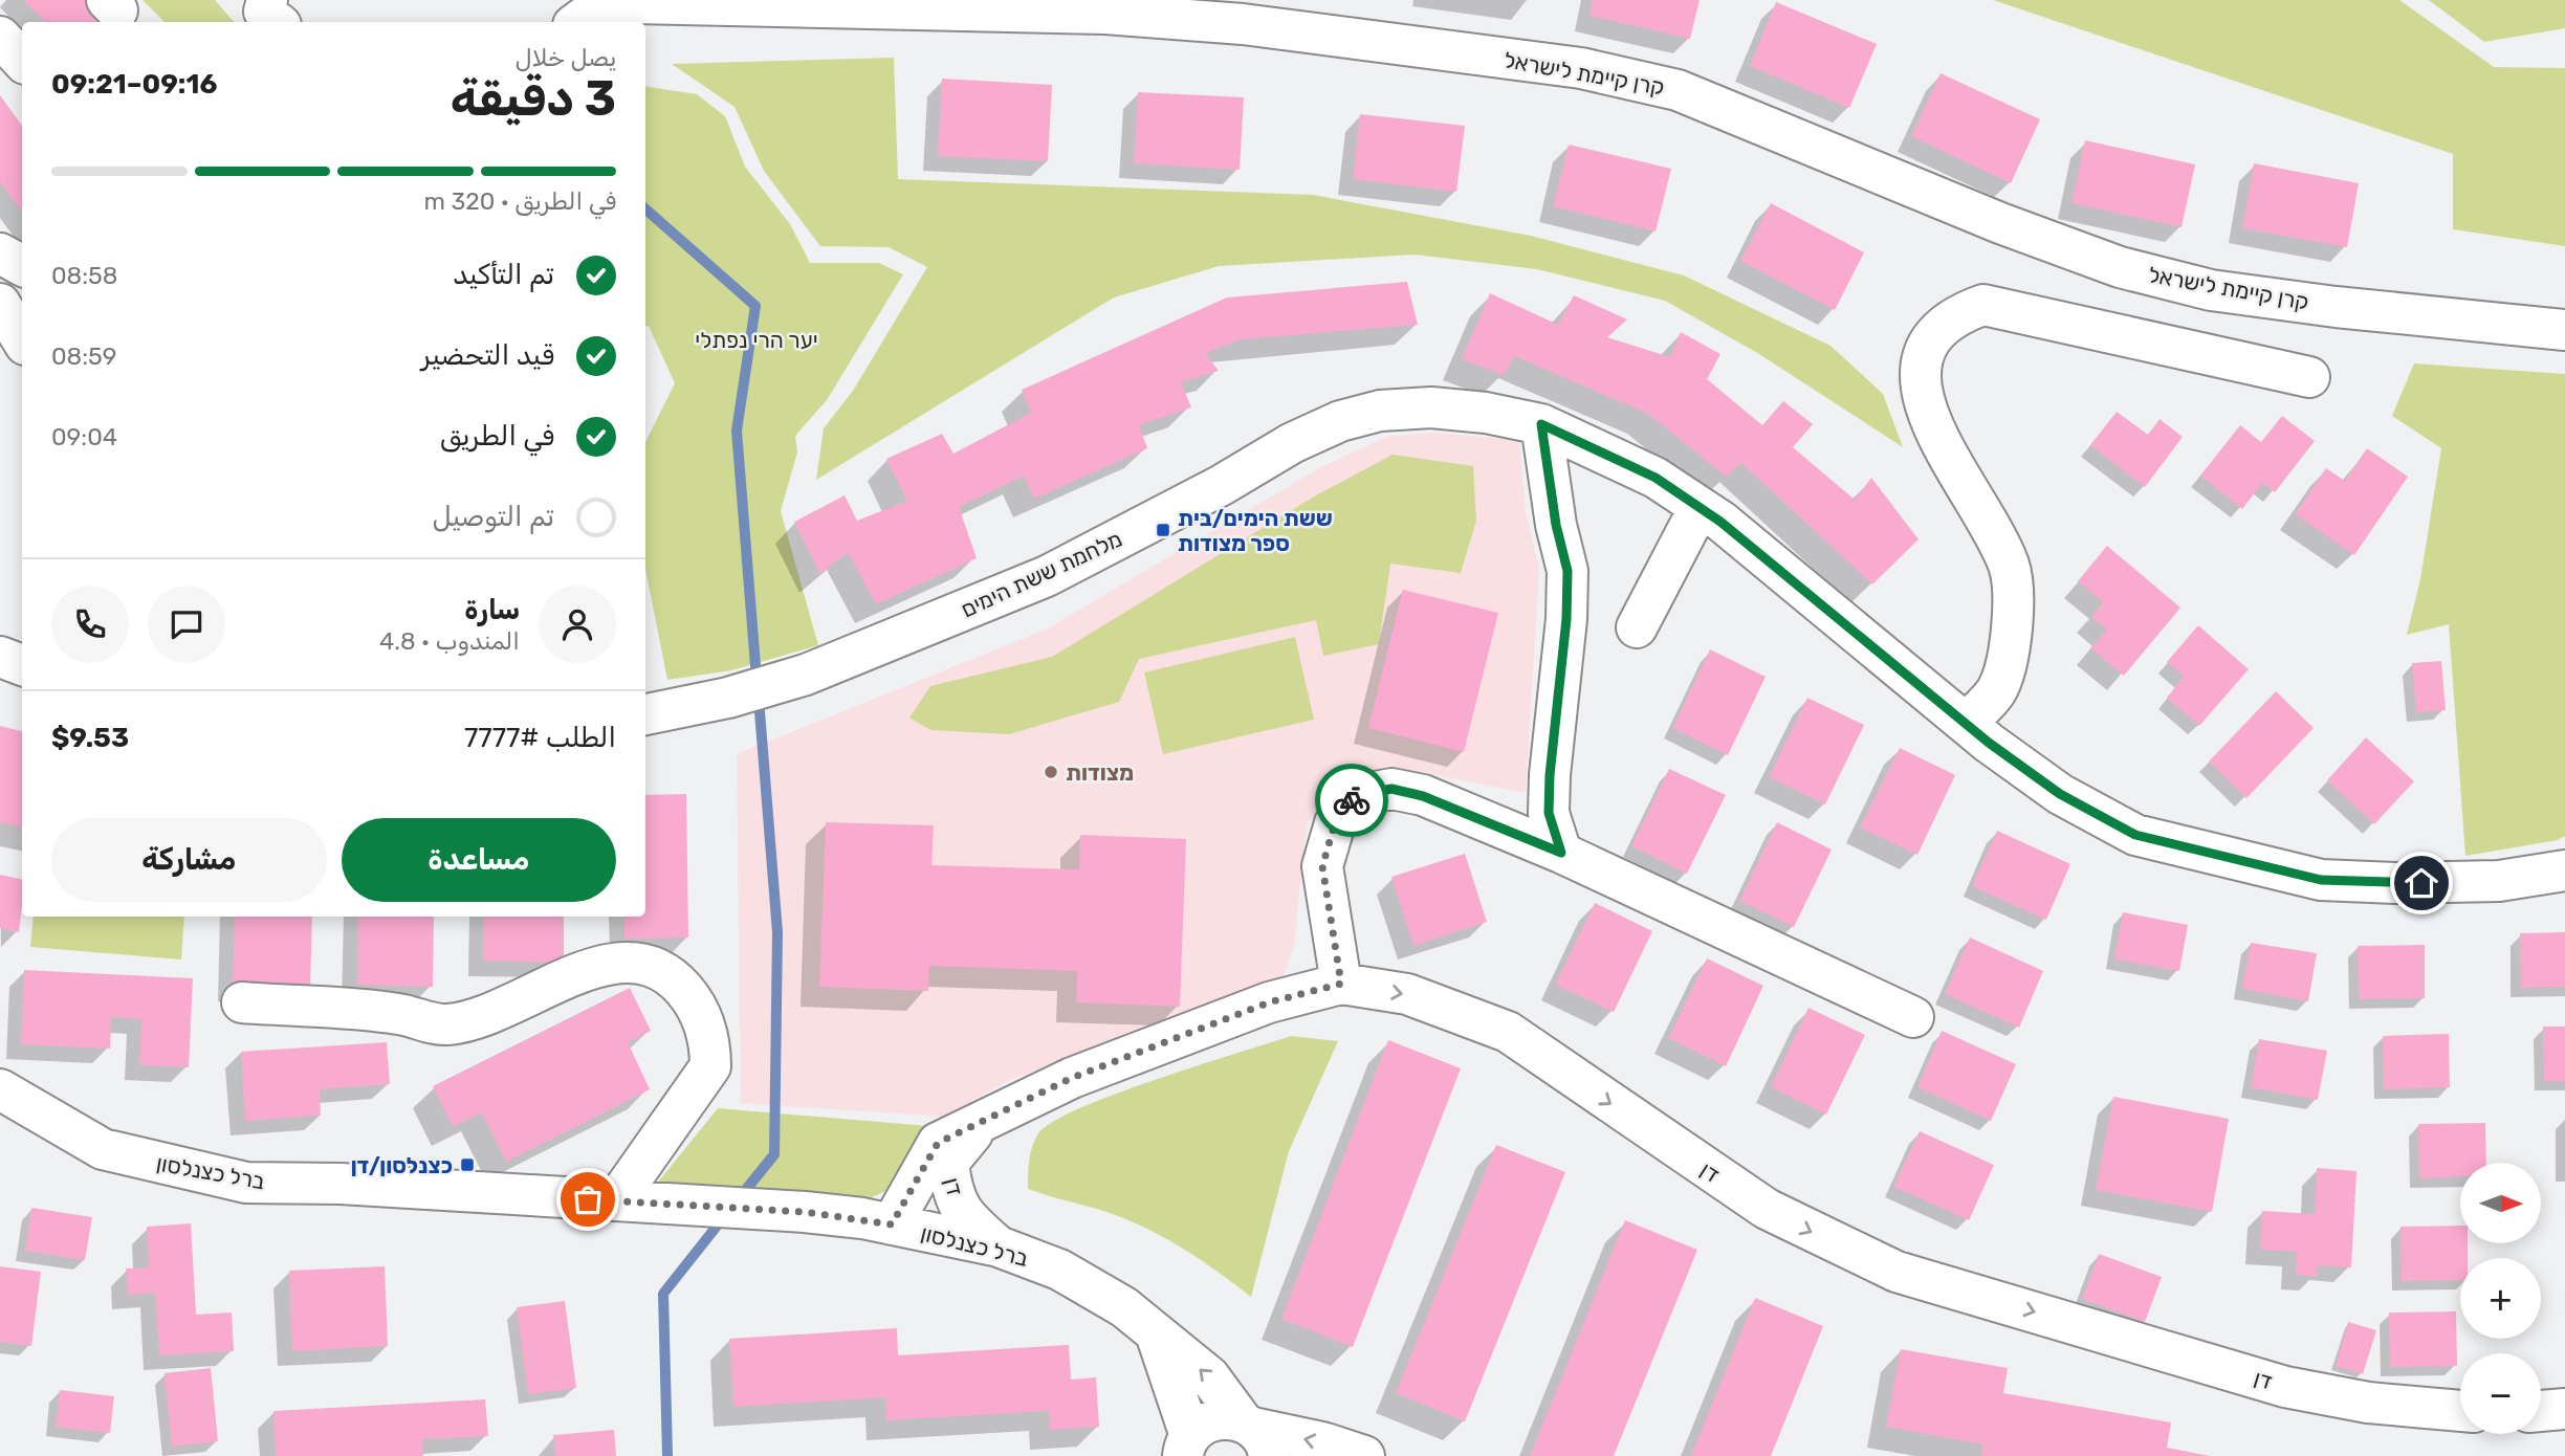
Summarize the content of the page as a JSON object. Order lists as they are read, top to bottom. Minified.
{"streets":{"street":["קרן קיימת לישראל","מלחמת ששת הימים","ברל כצנלסון","דן"]},"crossings":[["ברל כצנלסון","דן"]],"parks":["יער הרי נפתלי"],"places":{"transit":["ששת הימים/בית ספר מצודות","כצנלסון/דן"],"other":["מצודות"]},"north":"right","page":{"heading":["3 دقيقة","يصل خلال","09:16–09:21"],"panel":["سارة","المندوب · 4.8","الطلب #7777","$9.53"],"bar":"في الطريق · 320 m","list":[["تم التأكيد","08:58"],["قيد التحضير","08:59"],["في الطريق","09:04"],"تم التوصيل"],"buttons":["مساعدة","مشاركة"],"map_buttons":["+","−"]}}
